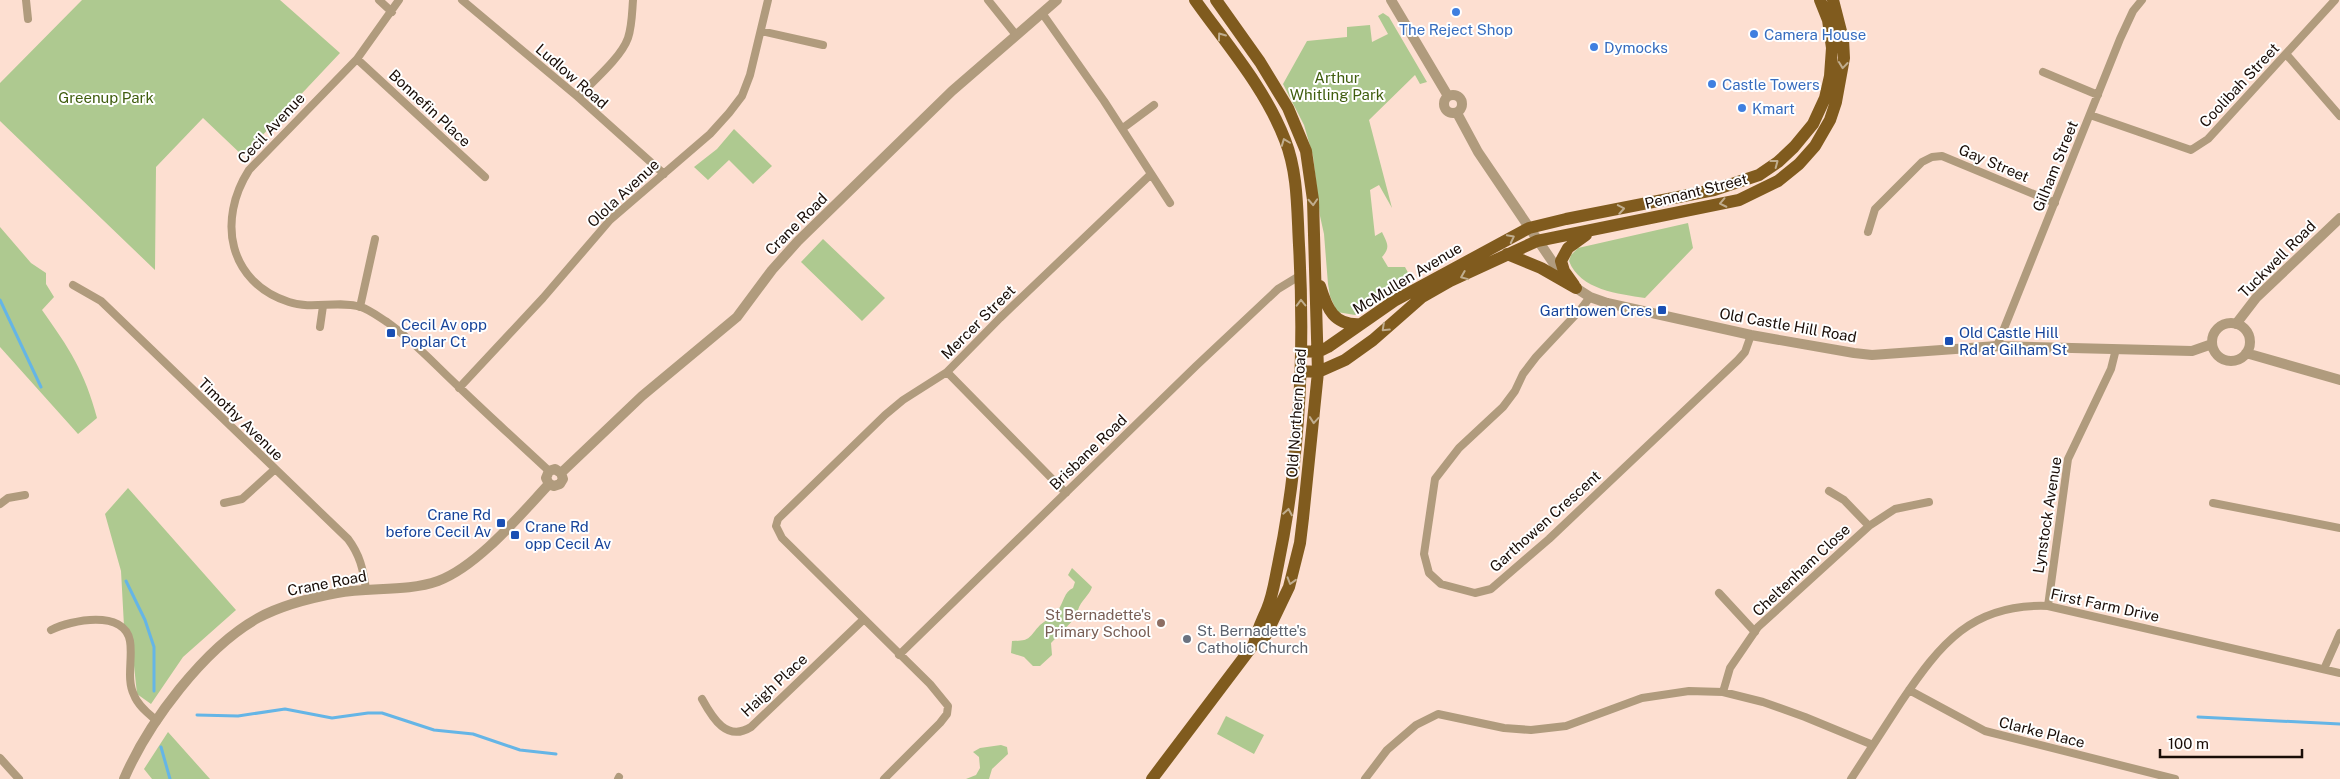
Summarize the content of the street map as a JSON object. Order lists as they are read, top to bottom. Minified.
{"streets":{"main road":["Pennant Street","McMullen Avenue","Old Northern Road"],"street":["Ludlow Road","Coolibah Street","Bonnefin Place","Cecil Avenue","Gay Street","Gilham Street","Olola Avenue","Crane Road","Tuckwell Road","Mercer Street","Old Castle Hill Road","Timothy Avenue","Brisbane Road","Lynstock Avenue","Garthowen Crescent","Cheltenham Close","First Farm Drive","Haigh Place","Clarke Place"]},"crossings":[["Ludlow Road","Olola Avenue"],["Coolibah Street","Gilham Street"],["Bonnefin Place","Cecil Avenue"],["Cecil Avenue","Olola Avenue"],["Cecil Avenue","Crane Road"],["Gay Street","Gilham Street"],["Gilham Street","Old Castle Hill Road"],["Pennant Street","McMullen Avenue"],["Pennant Street","Old Castle Hill Road"],["Crane Road","Timothy Avenue"],["Tuckwell Road","Old Castle Hill Road"],["McMullen Avenue","Old Castle Hill Road"],["McMullen Avenue","Old Northern Road"],["Mercer Street","Brisbane Road"],["Old Castle Hill Road","Lynstock Avenue"],["Old Castle Hill Road","Garthowen Crescent"],["Old Northern Road","Brisbane Road"],["Lynstock Avenue","First Farm Drive"],["First Farm Drive","Clarke Place"]],"parks":["Arthur Whitling Park","Greenup Park"],"places":{"other":["The Reject Shop","Camera House","Dymocks","Castle Towers","Kmart","St Bernadette's Primary School","St. Bernadette's Catholic Church"],"transit":["Garthowen Cres","Cecil Av opp Poplar Ct","Old Castle Hill Rd at Gilham St","Crane Rd before Cecil Av","Crane Rd opp Cecil Av"]},"scale_bar":"100 m"}
